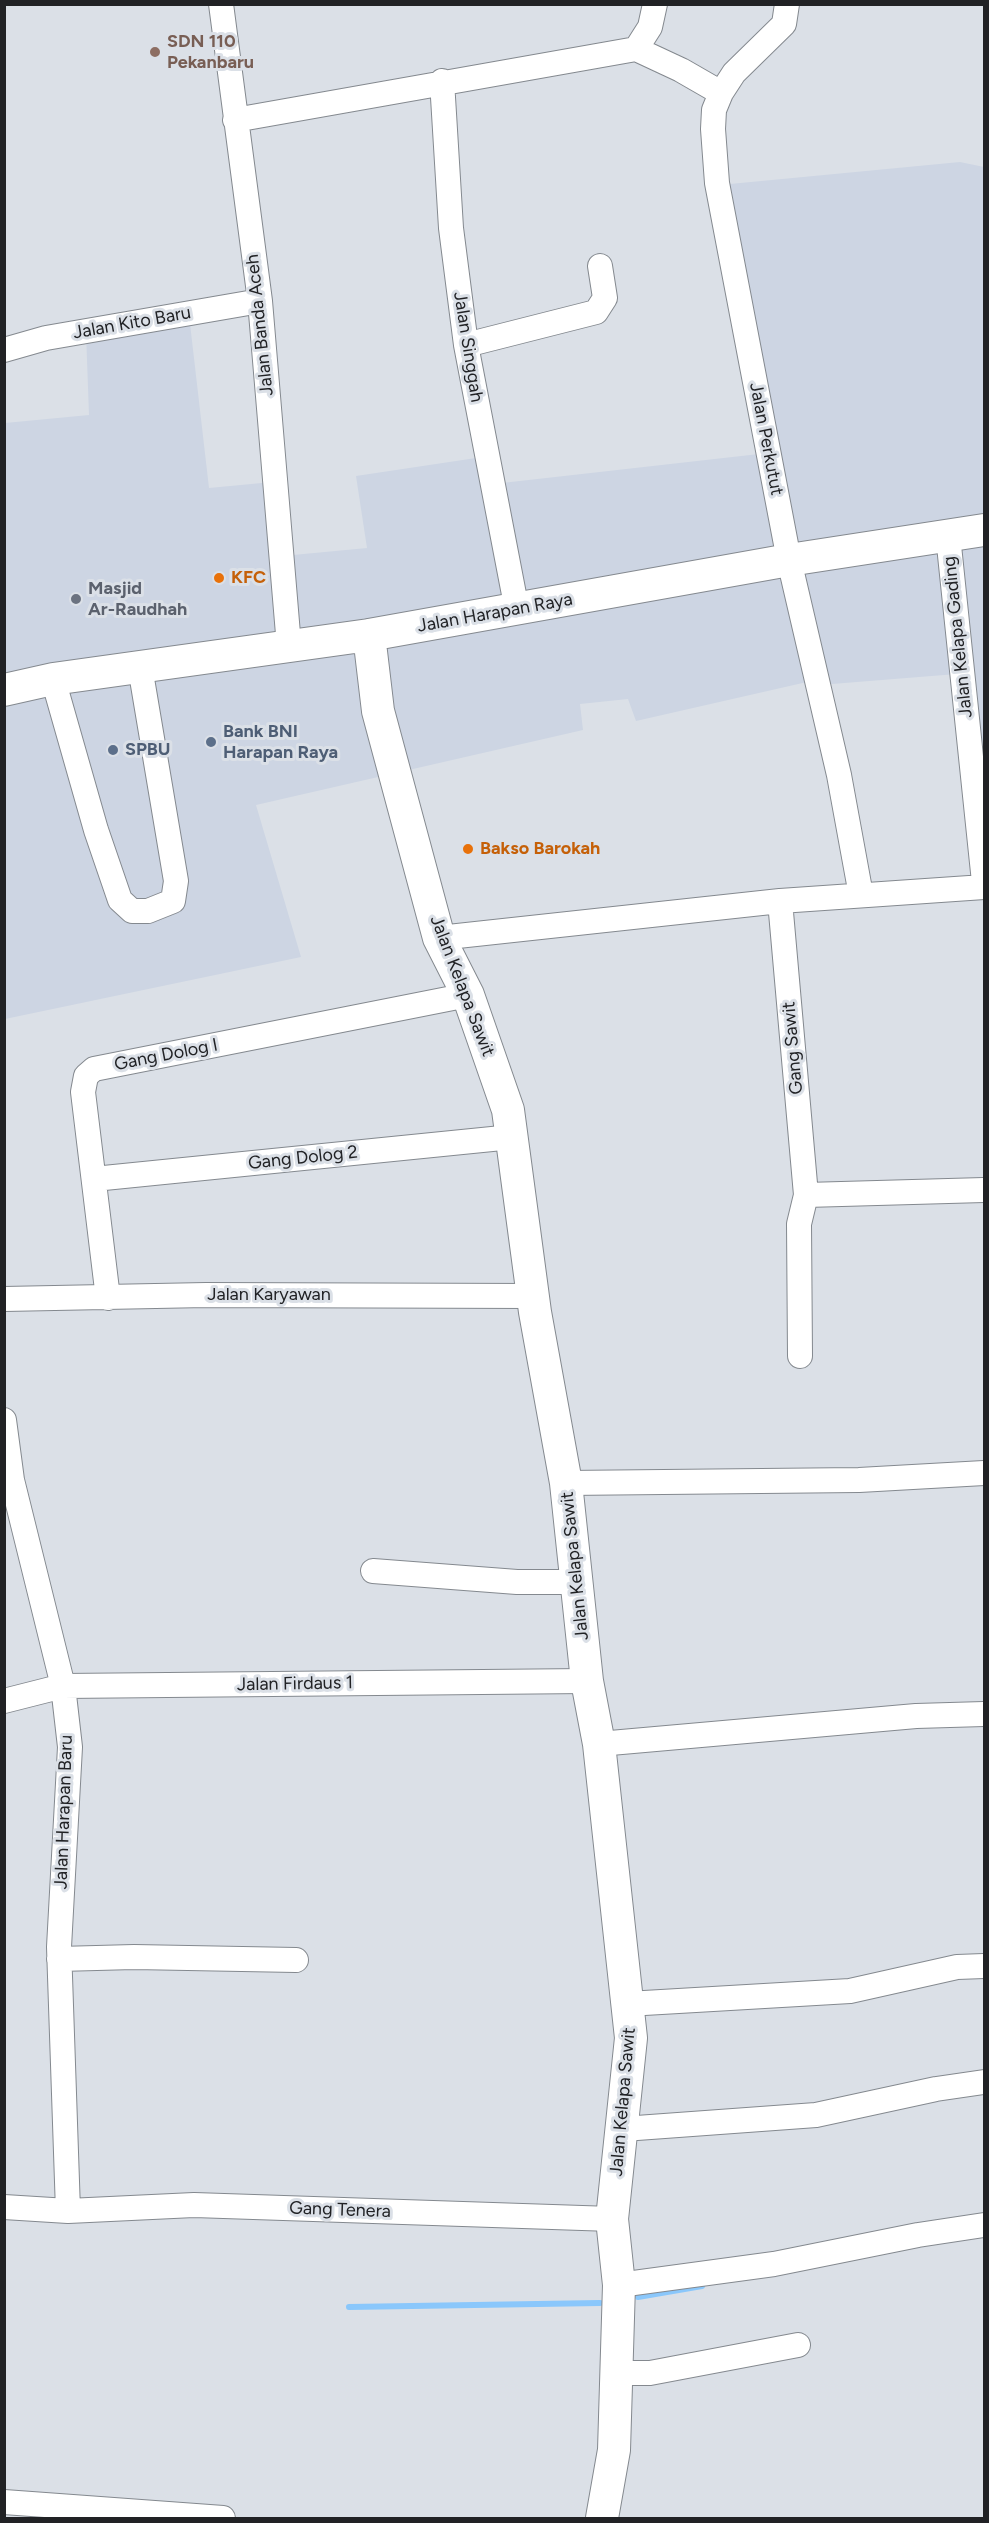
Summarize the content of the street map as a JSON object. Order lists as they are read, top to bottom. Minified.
{"streets":{"main road":["Jalan Harapan Raya","Jalan Kelapa Sawit"],"street":["Jalan Kito Baru","Jalan Banda Aceh","Jalan Singgah","Jalan Perkutut","Jalan Kelapa Gading","Gang Sawit","Gang Dolog I","Gang Dolog 2","Jalan Karyawan","Jalan Firdaus 1","Jalan Harapan Baru","Gang Tenera"]},"crossings":[["Jalan Kito Baru","Jalan Banda Aceh"],["Jalan Banda Aceh","Jalan Harapan Raya"],["Jalan Singgah","Jalan Harapan Raya"],["Jalan Perkutut","Jalan Harapan Raya"],["Jalan Harapan Raya","Jalan Kelapa Gading"],["Jalan Harapan Raya","Jalan Kelapa Sawit"],["Jalan Kelapa Sawit","Gang Dolog I"],["Jalan Kelapa Sawit","Gang Dolog 2"],["Jalan Kelapa Sawit","Jalan Karyawan"],["Jalan Kelapa Sawit","Jalan Firdaus 1"],["Jalan Kelapa Sawit","Gang Tenera"],["Gang Dolog I","Gang Dolog 2"],["Gang Dolog I","Jalan Karyawan"],["Jalan Firdaus 1","Jalan Harapan Baru"],["Jalan Harapan Baru","Gang Tenera"]],"places":["SDN 110 Pekanbaru","KFC","Masjid Ar-Raudhah","Bank BNI Harapan Raya","SPBU","Bakso Barokah"]}
